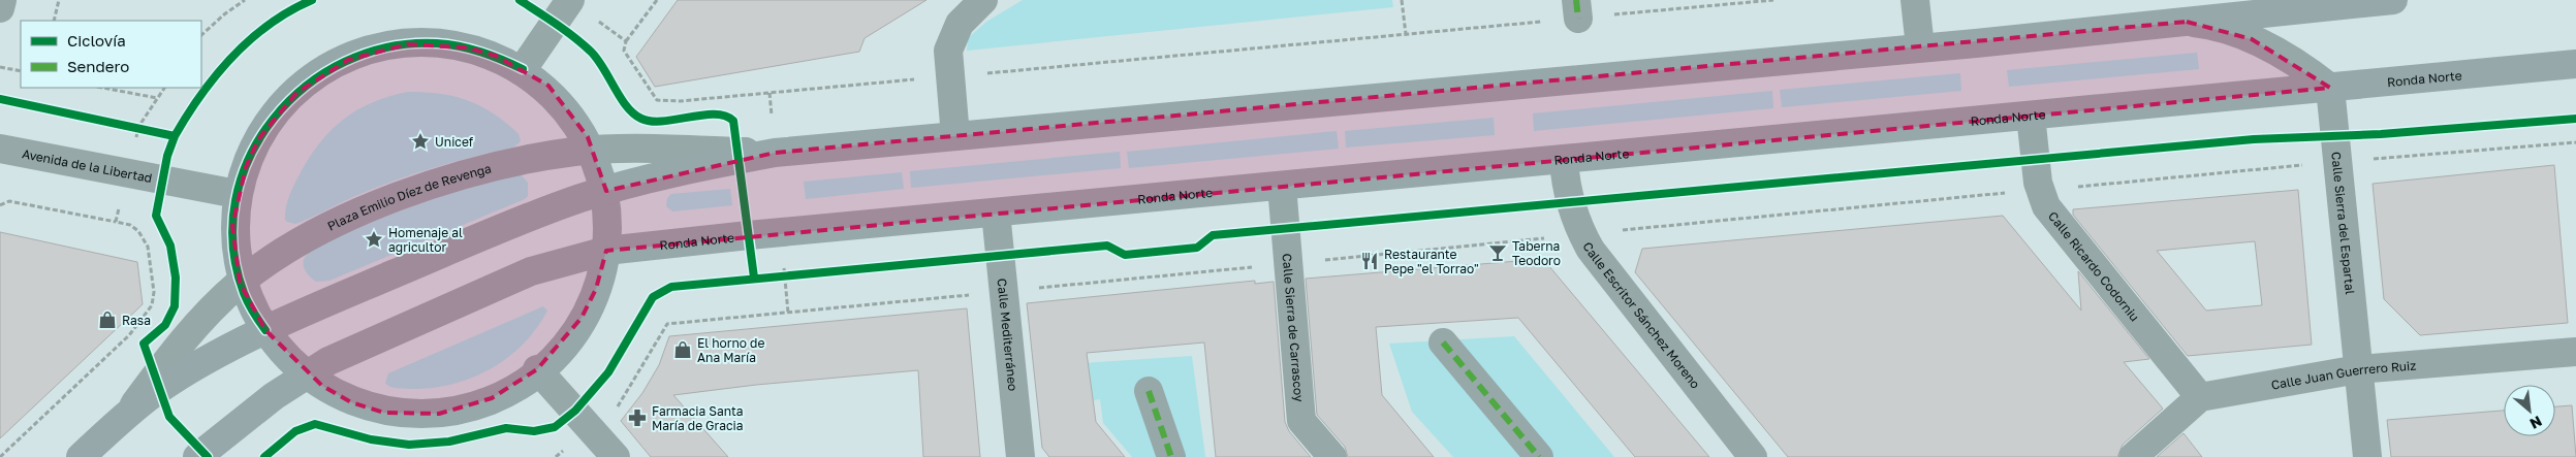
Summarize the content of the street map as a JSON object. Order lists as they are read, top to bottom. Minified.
{"streets":{"main road":["Ronda Norte"],"street":["Avenida de la Libertad","Plaza Emilio Díez de Revenga","Calle Sierra del Espartal","Calle Ricardo Codorniu","Calle Escritor Sánchez Moreno","Calle Sierra de Carrascoy","Calle Mediterráneo","Calle Juan Guerrero Ruiz"]},"crossings":[["Ronda Norte","Calle Sierra del Espartal"],["Ronda Norte","Calle Ricardo Codorniu"],["Ronda Norte","Calle Escritor Sánchez Moreno"],["Ronda Norte","Calle Sierra de Carrascoy"],["Ronda Norte","Calle Mediterráneo"],["Calle Sierra del Espartal","Calle Juan Guerrero Ruiz"],["Calle Ricardo Codorniu","Calle Juan Guerrero Ruiz"]],"places":{"place":["Unicef","Homenaje al agricultor"],"bar":["Taberna Teodoro"],"restaurant":["Restaurante Pepe \"el Torrao\""],"shop":["Rasa","El horno de Ana María"],"pharmacy":["Farmacia Santa María de Gracia"]},"legend":["Ciclovía","Sendero"],"north":"bottom right"}
